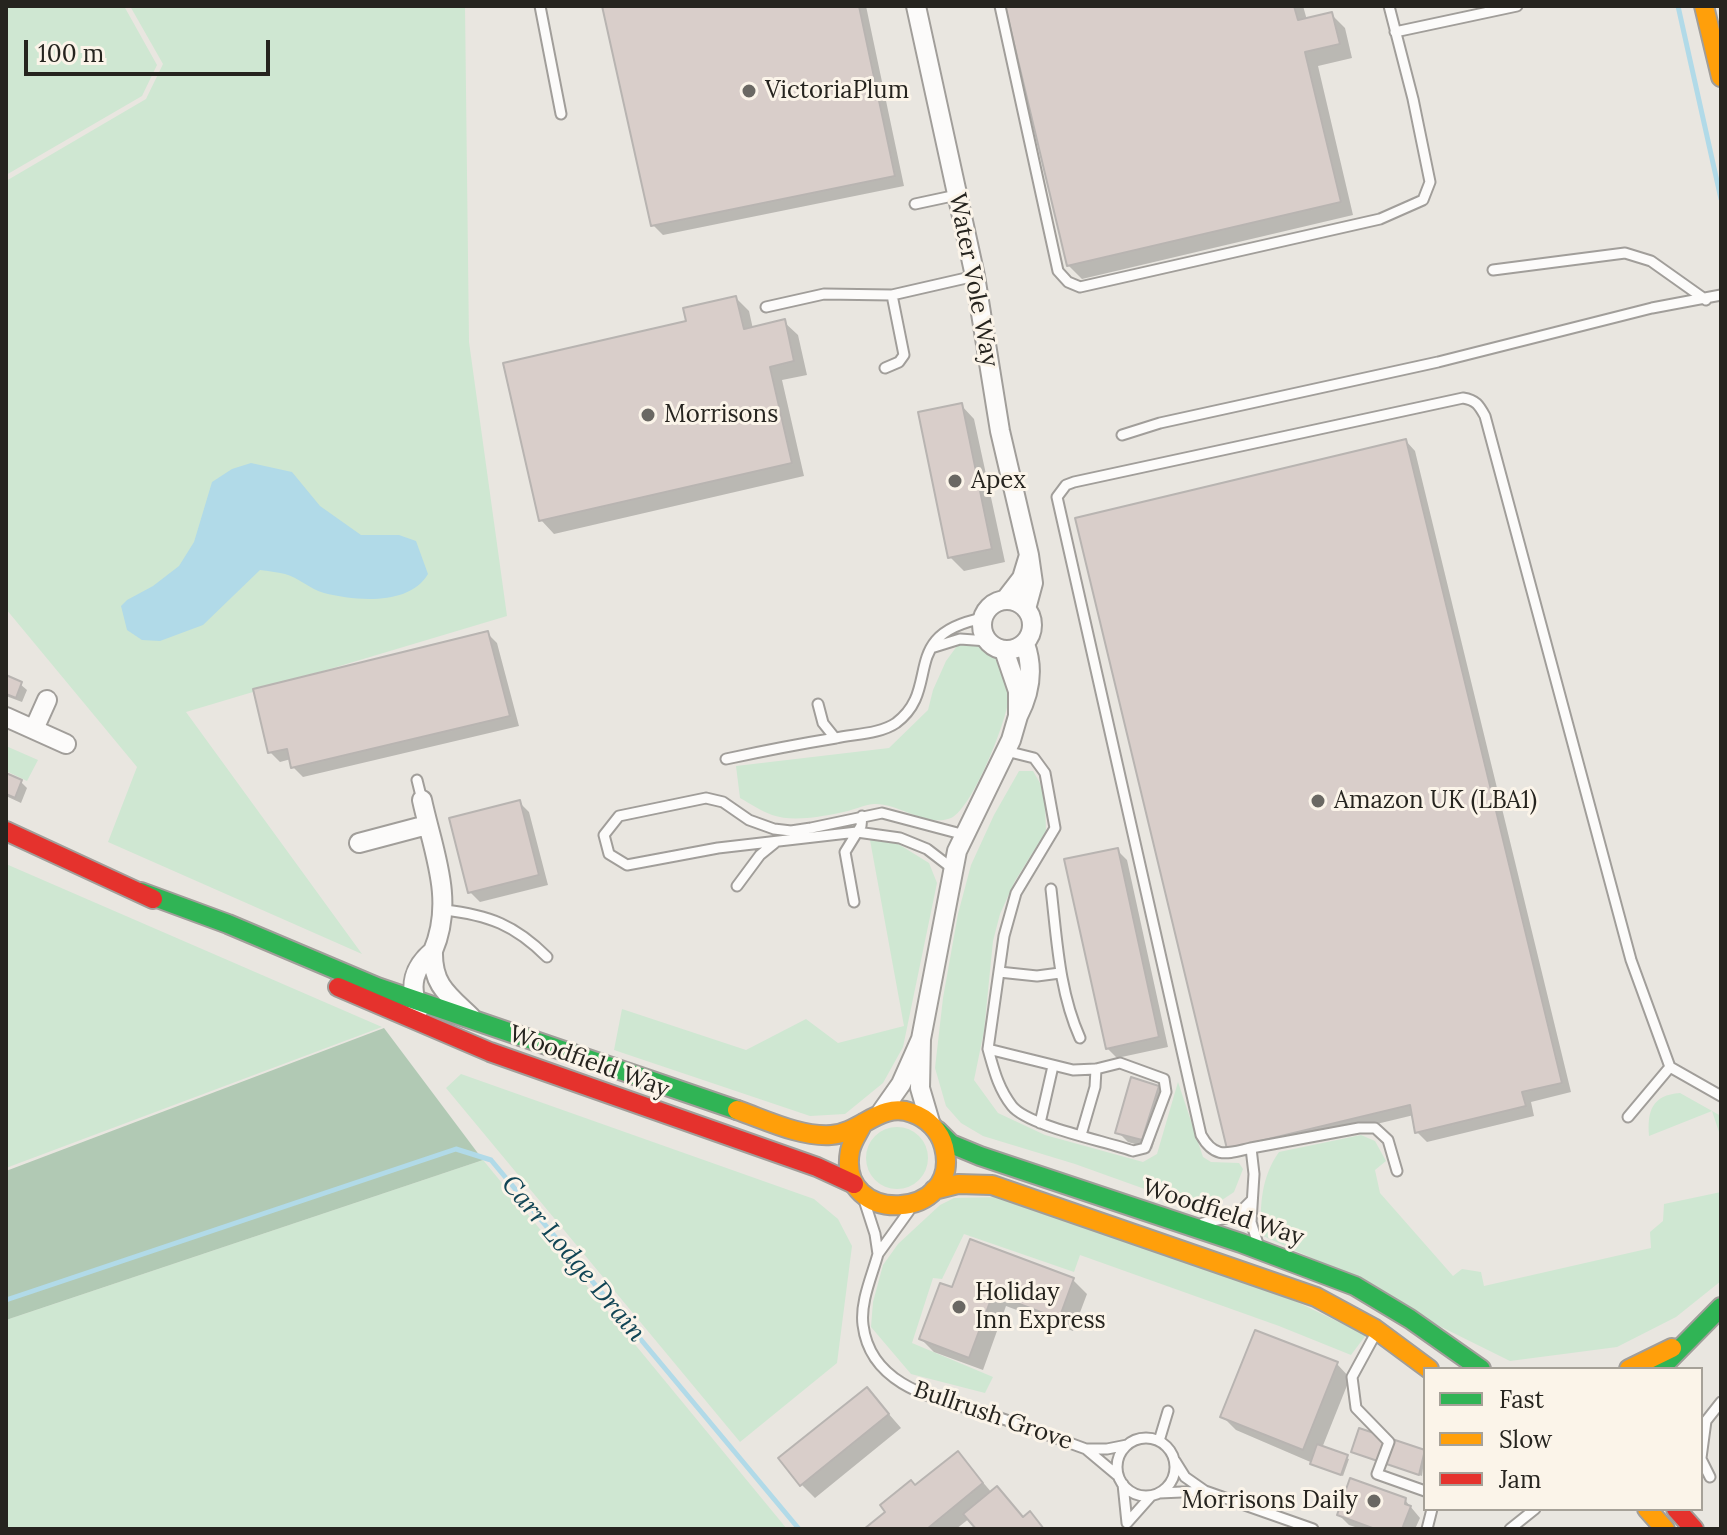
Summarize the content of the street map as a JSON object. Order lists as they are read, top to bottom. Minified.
{"streets":{"street":["Water Vole Way","Woodfield Way"],"lane":["Bullrush Grove"]},"crossings":[["Woodfield Way","Bullrush Grove"]],"water":["Carr Lodge Drain"],"places":["VictoriaPlum","Morrisons","Apex","Amazon UK (LBA1)","Holiday Inn Express","Morrisons Daily"],"legend":["Fast","Slow","Jam"],"scale_bar":"100 m"}
